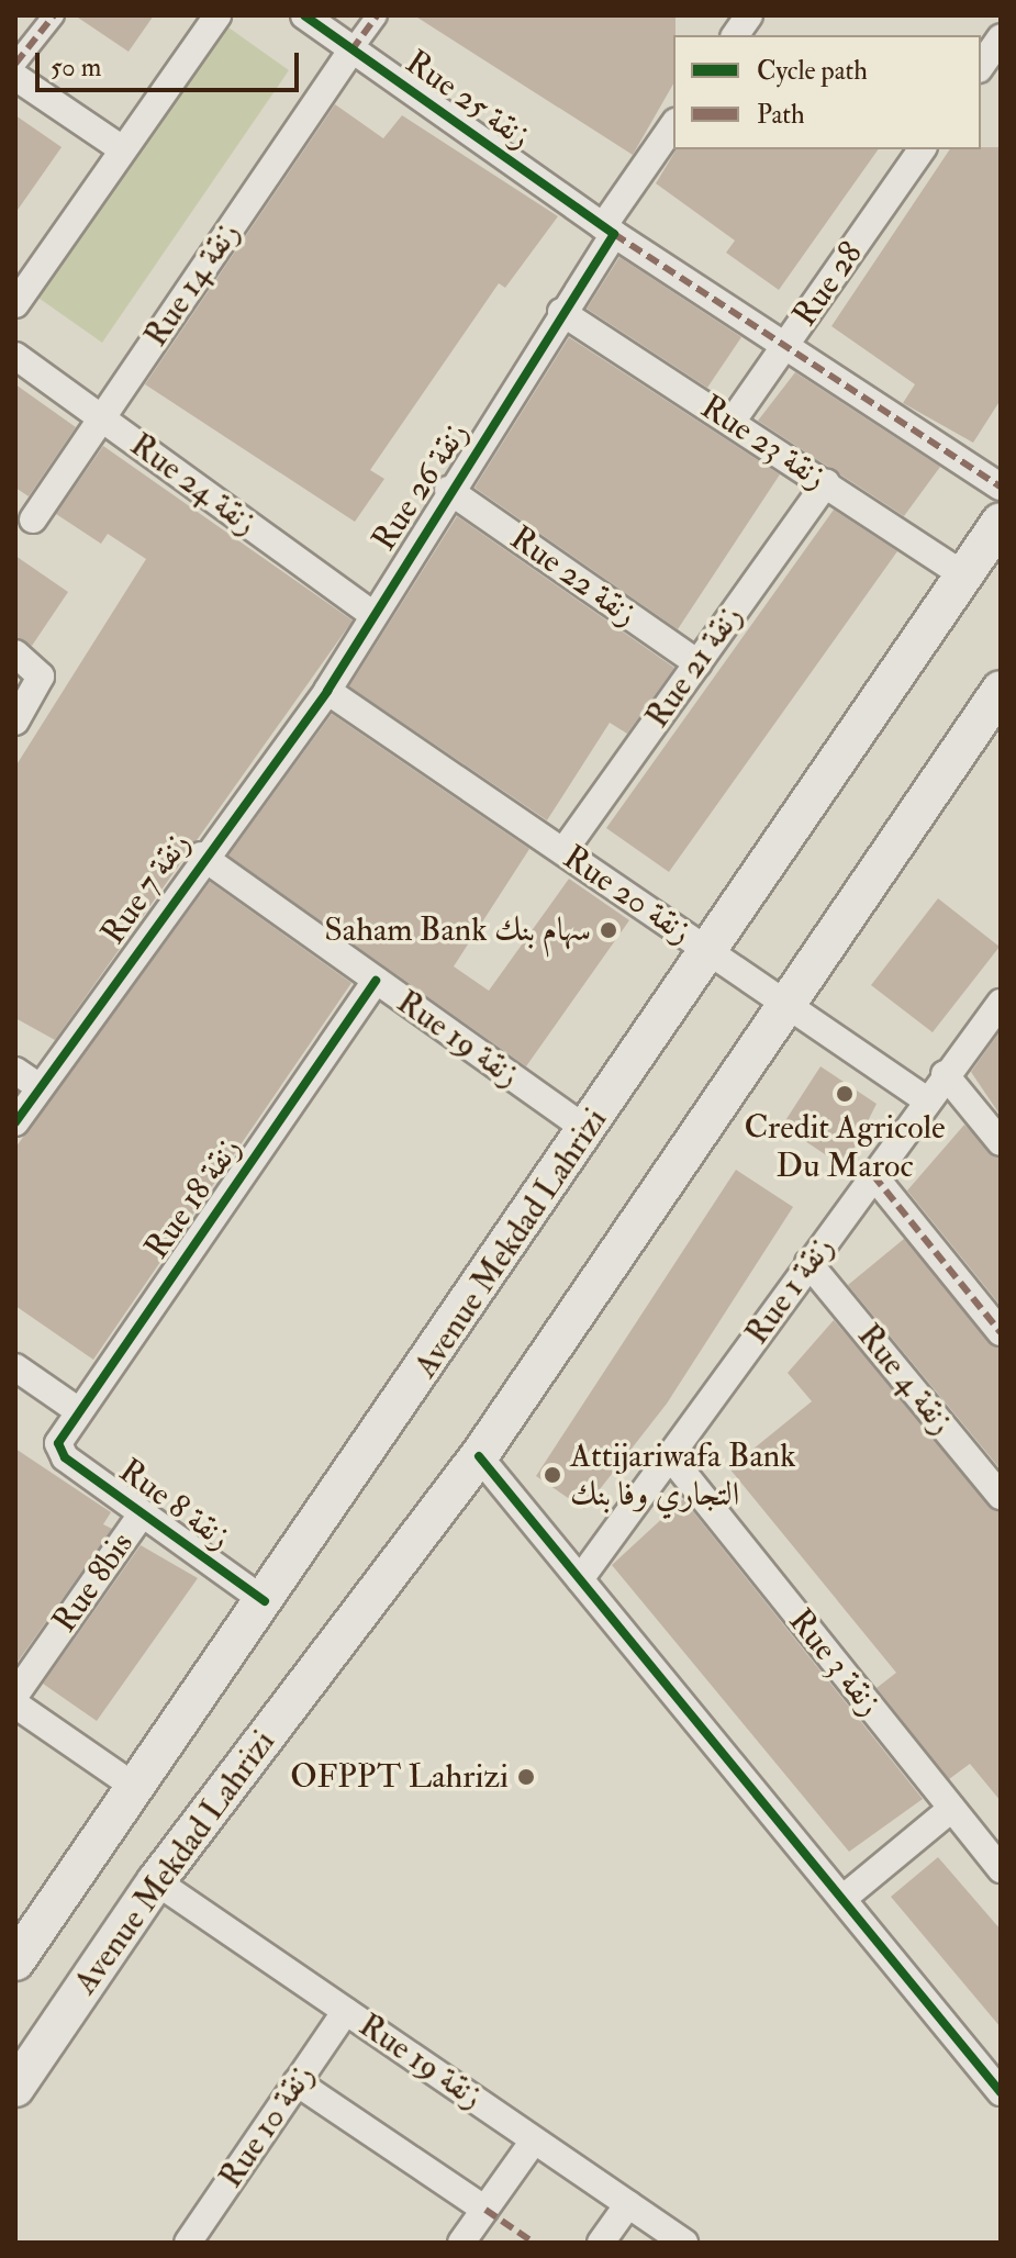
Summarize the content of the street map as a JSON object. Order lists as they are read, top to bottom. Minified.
{"streets":{"main road":["Avenue Mekdad Lahrizi"],"street":["Rue 25 زنقة","Rue 14 زنقة","Rue 28","Rue 23 زنقة","Rue 24 زنقة","Rue 26 زنقة","Rue 22 زنقة","Rue 21 زنقة","Rue 7 زنقة","Rue 20 زنقة","Rue 19 زنقة","Rue 18 زنقة","Rue 1 زنقة","Rue 4 زنقة","Rue 8 زنقة","Rue 8bis","Rue 3 زنقة","Rue 10 زنقة"]},"crossings":[["Rue 25 زنقة","Rue 14 زنقة"],["Rue 25 زنقة","Rue 28"],["Rue 25 زنقة","Rue 26 زنقة"],["Rue 14 زنقة","Rue 24 زنقة"],["Rue 28","Rue 23 زنقة"],["Rue 23 زنقة","Rue 26 زنقة"],["Rue 23 زنقة","Rue 21 زنقة"],["Rue 23 زنقة","Avenue Mekdad Lahrizi"],["Rue 24 زنقة","Rue 26 زنقة"],["Rue 26 زنقة","Rue 22 زنقة"],["Rue 26 زنقة","Rue 7 زنقة"],["Rue 26 زنقة","Rue 20 زنقة"],["Rue 22 زنقة","Rue 21 زنقة"],["Rue 21 زنقة","Rue 20 زنقة"],["Rue 7 زنقة","Rue 20 زنقة"],["Rue 7 زنقة","Rue 19 زنقة"],["Rue 20 زنقة","Avenue Mekdad Lahrizi"],["Rue 20 زنقة","Rue 1 زنقة"],["Rue 19 زنقة","Rue 18 زنقة"],["Rue 19 زنقة","Avenue Mekdad Lahrizi"],["Rue 19 زنقة","Rue 10 زنقة"],["Rue 18 زنقة","Rue 8 زنقة"],["Avenue Mekdad Lahrizi","Rue 8 زنقة"],["Rue 1 زنقة","Rue 4 زنقة"],["Rue 1 زنقة","Rue 3 زنقة"],["Rue 8 زنقة","Rue 8bis"]],"places":["Saham Bank سهام بنك","Credit Agricole Du Maroc","Attijariwafa Bank التجاري وفا بنك","OFPPT Lahrizi"],"legend":["Cycle path","Path"],"scale_bar":"50 m"}
